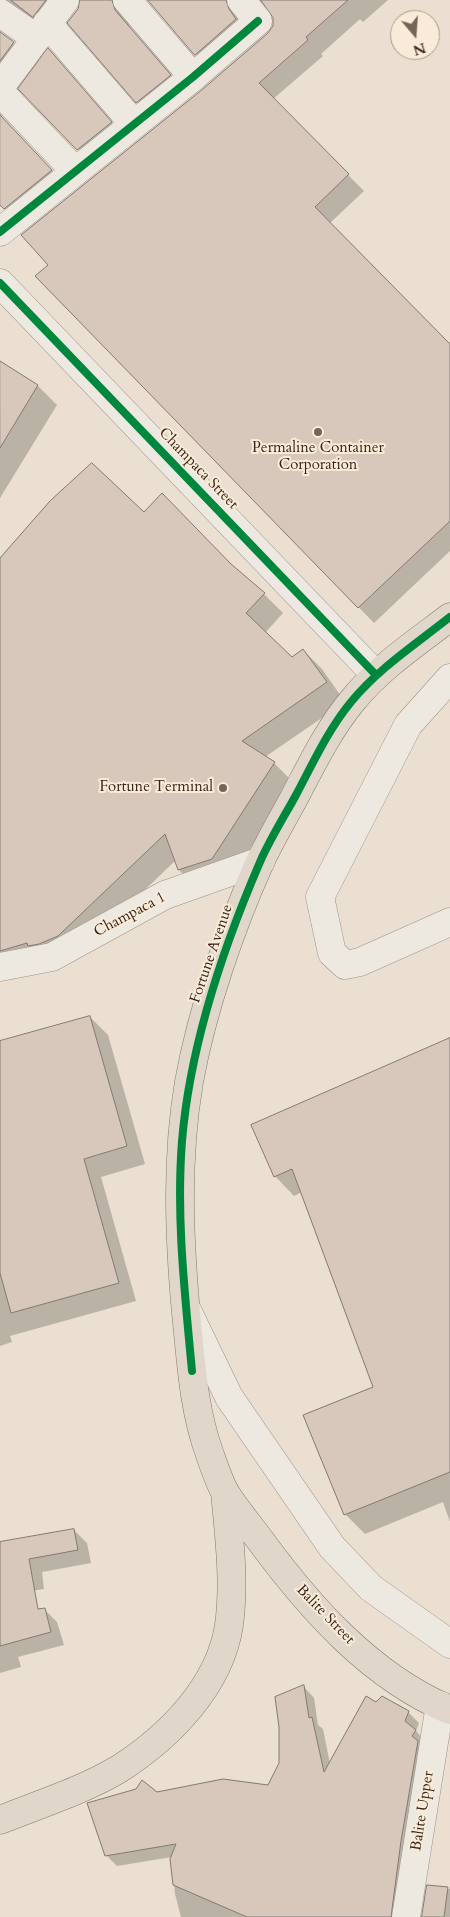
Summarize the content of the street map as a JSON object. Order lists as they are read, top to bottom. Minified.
{"streets":{"main road":["Fortune Avenue","Balite Street"],"street":["Champaca Street","Champaca 1","Balite Upper"]},"crossings":[["Champaca Street","Fortune Avenue"],["Champaca 1","Fortune Avenue"],["Fortune Avenue","Balite Street"],["Balite Street","Balite Upper"]],"places":["Permaline Container Corporation","Fortune Terminal"],"north":"bottom"}
